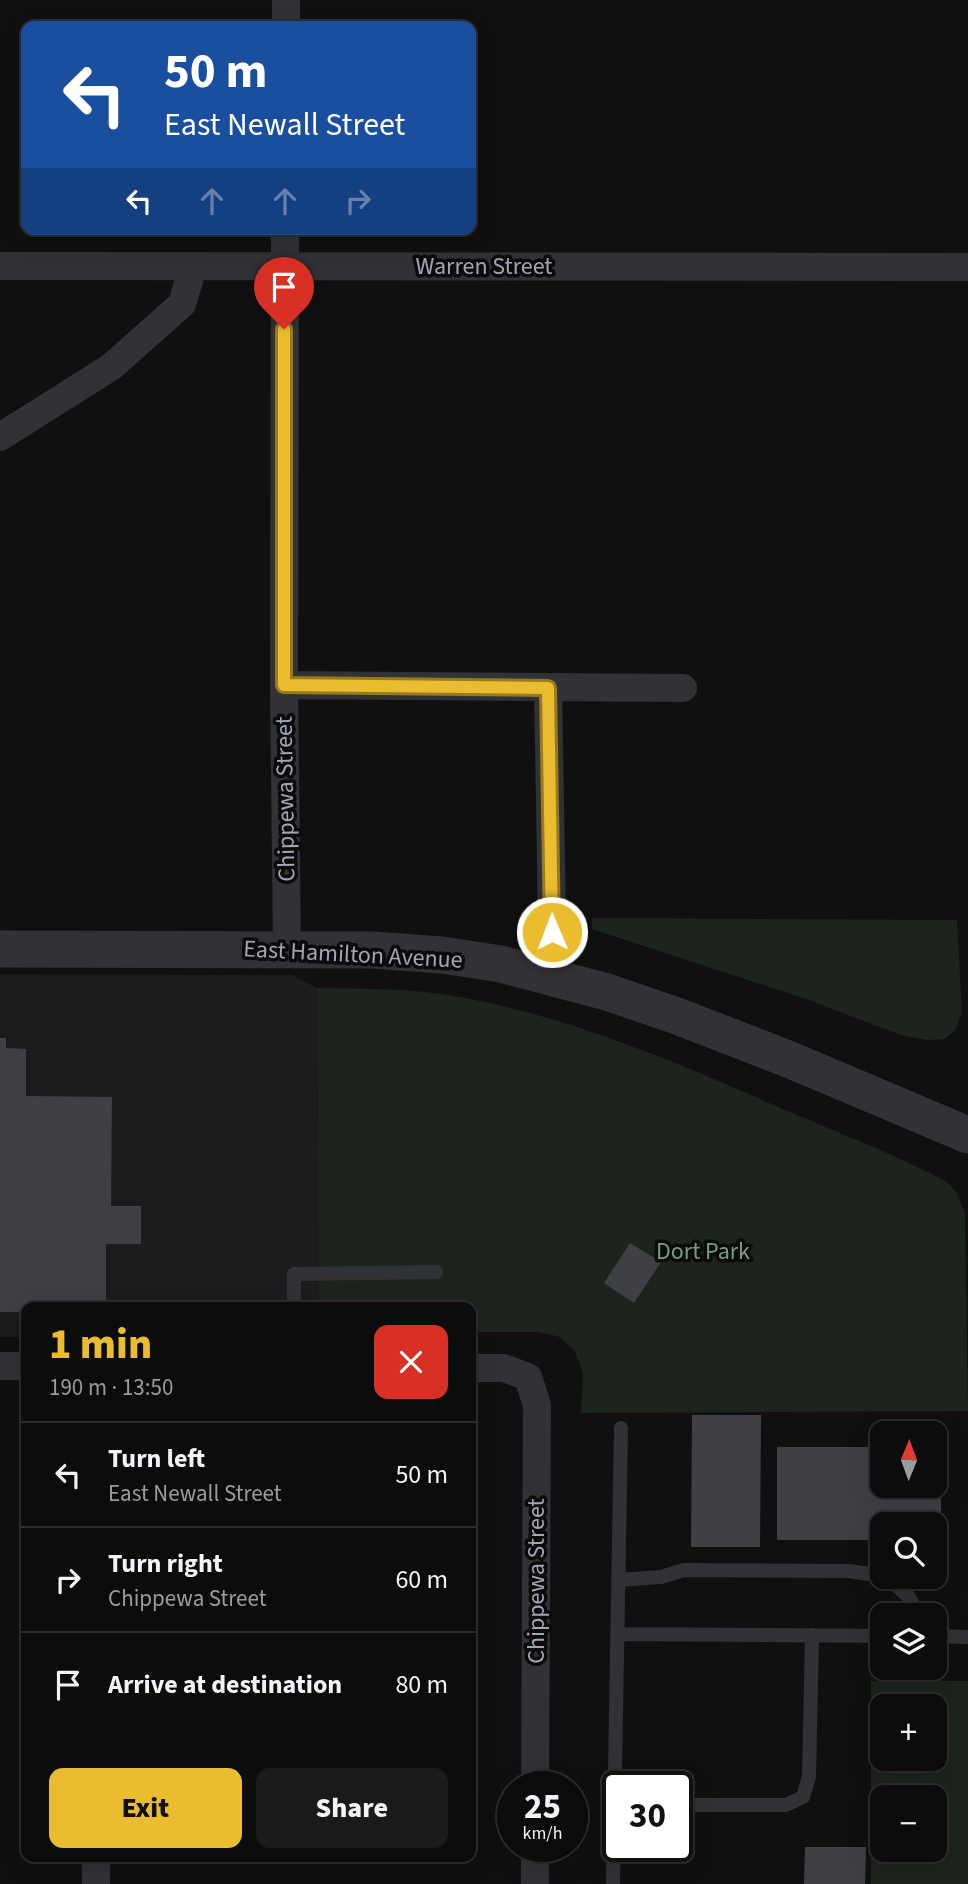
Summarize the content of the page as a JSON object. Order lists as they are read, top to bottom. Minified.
{"streets":{"street":["Warren Street","Chippewa Street","East Hamilton Avenue"]},"crossings":[["Warren Street","Chippewa Street"],["Chippewa Street","East Hamilton Avenue"]],"parks":["Dort Park"],"north":"top","page":{"turn":["50 m","East Newall Street"],"heading":["1 min","190 m · 13:50"],"map_buttons":["+","−"],"list":[{"name":"Turn left","note":"East Newall Street","value":"50 m"},{"name":"Turn right","note":"Chippewa Street","value":"60 m"},{"name":"Arrive at destination","value":"80 m"}],"buttons":["Exit","Share"],"speed":"25 km/h","limit":"30"}}
